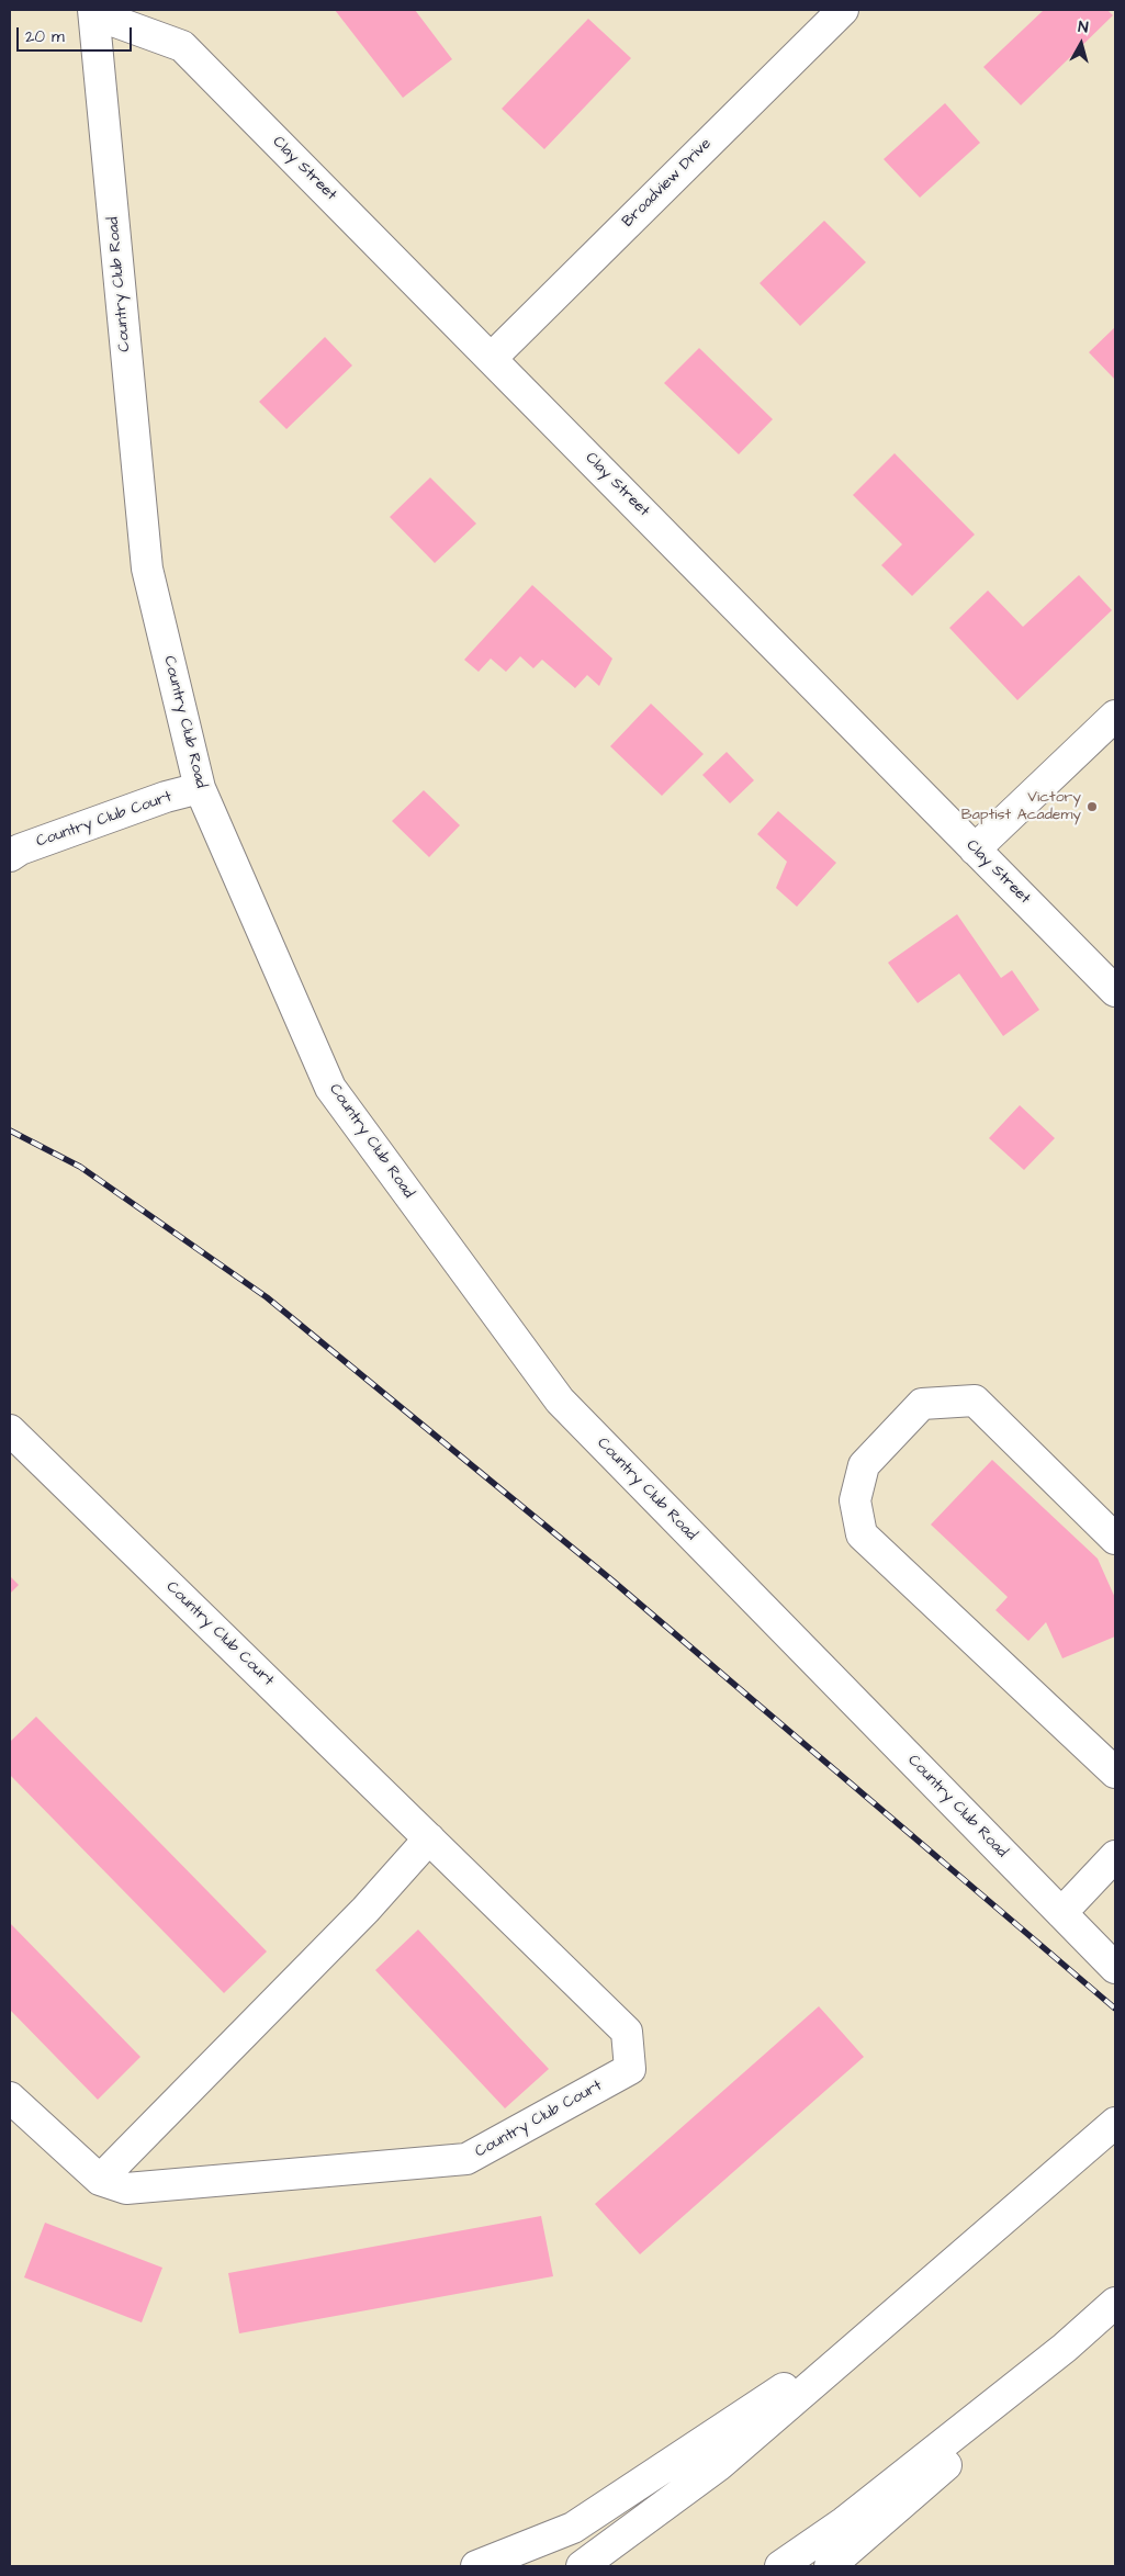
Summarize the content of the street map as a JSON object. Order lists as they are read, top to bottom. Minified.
{"streets":{"main road":["Clay Street","Broadview Drive","Country Club Road","Country Club Court"]},"crossings":[["Clay Street","Broadview Drive"],["Clay Street","Country Club Road"],["Country Club Road","Country Club Court"]],"places":["Victory Baptist Academy"],"scale_bar":"20 m","north":"top"}
